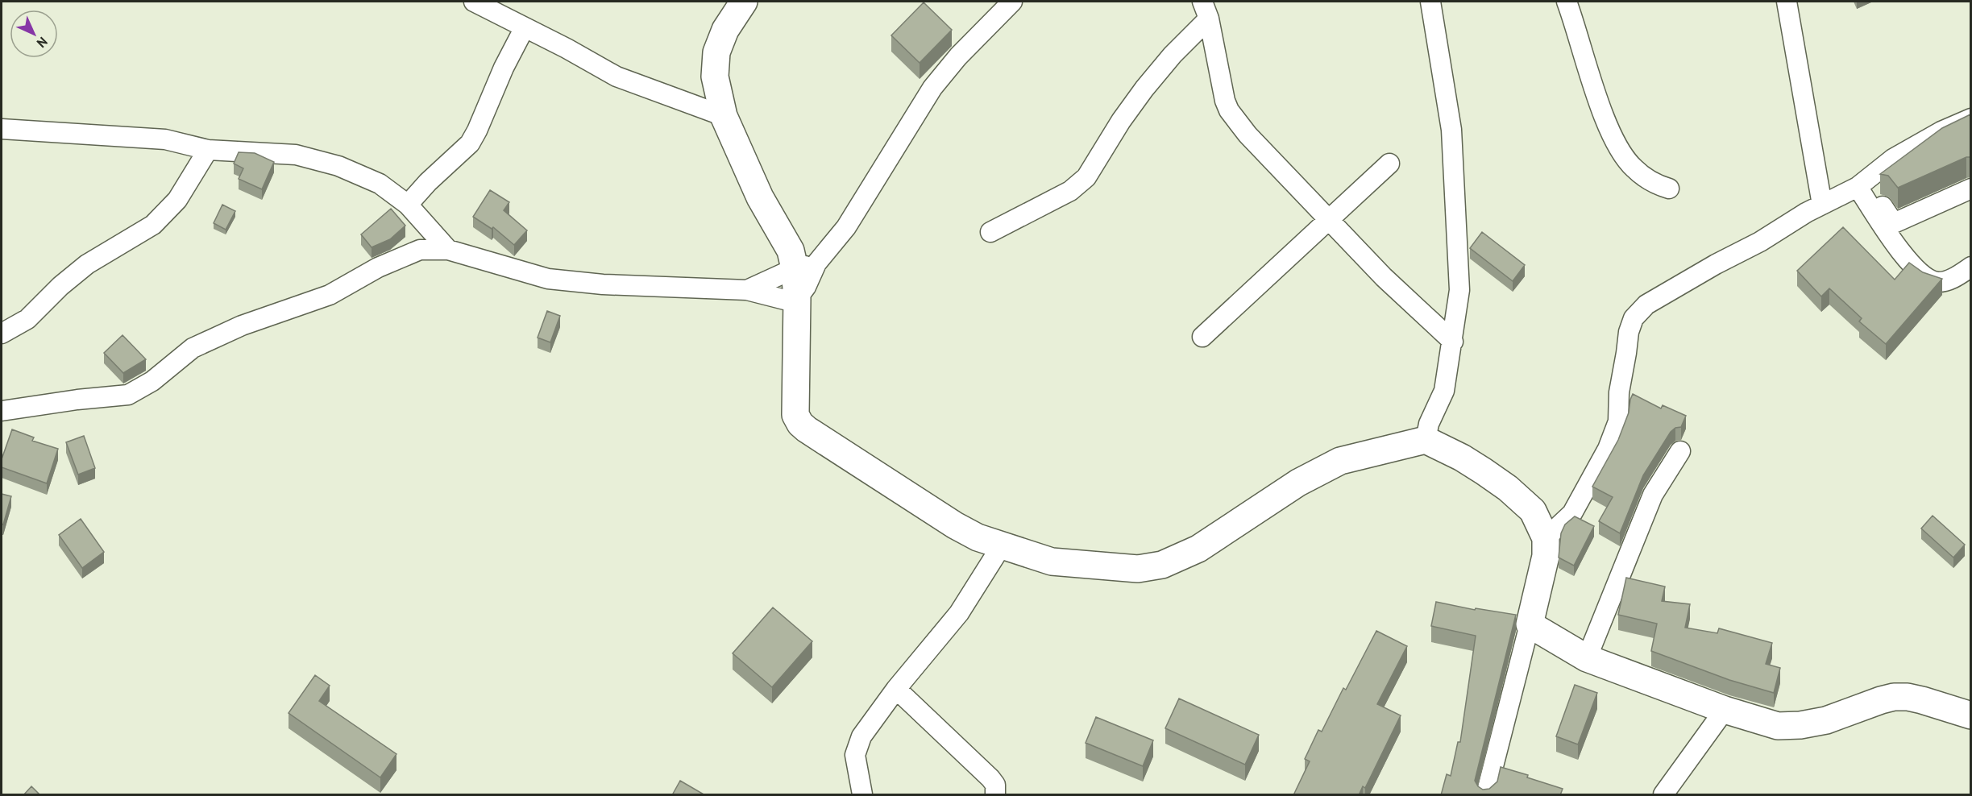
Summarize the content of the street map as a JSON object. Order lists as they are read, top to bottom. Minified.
{"north":"bottom right"}
